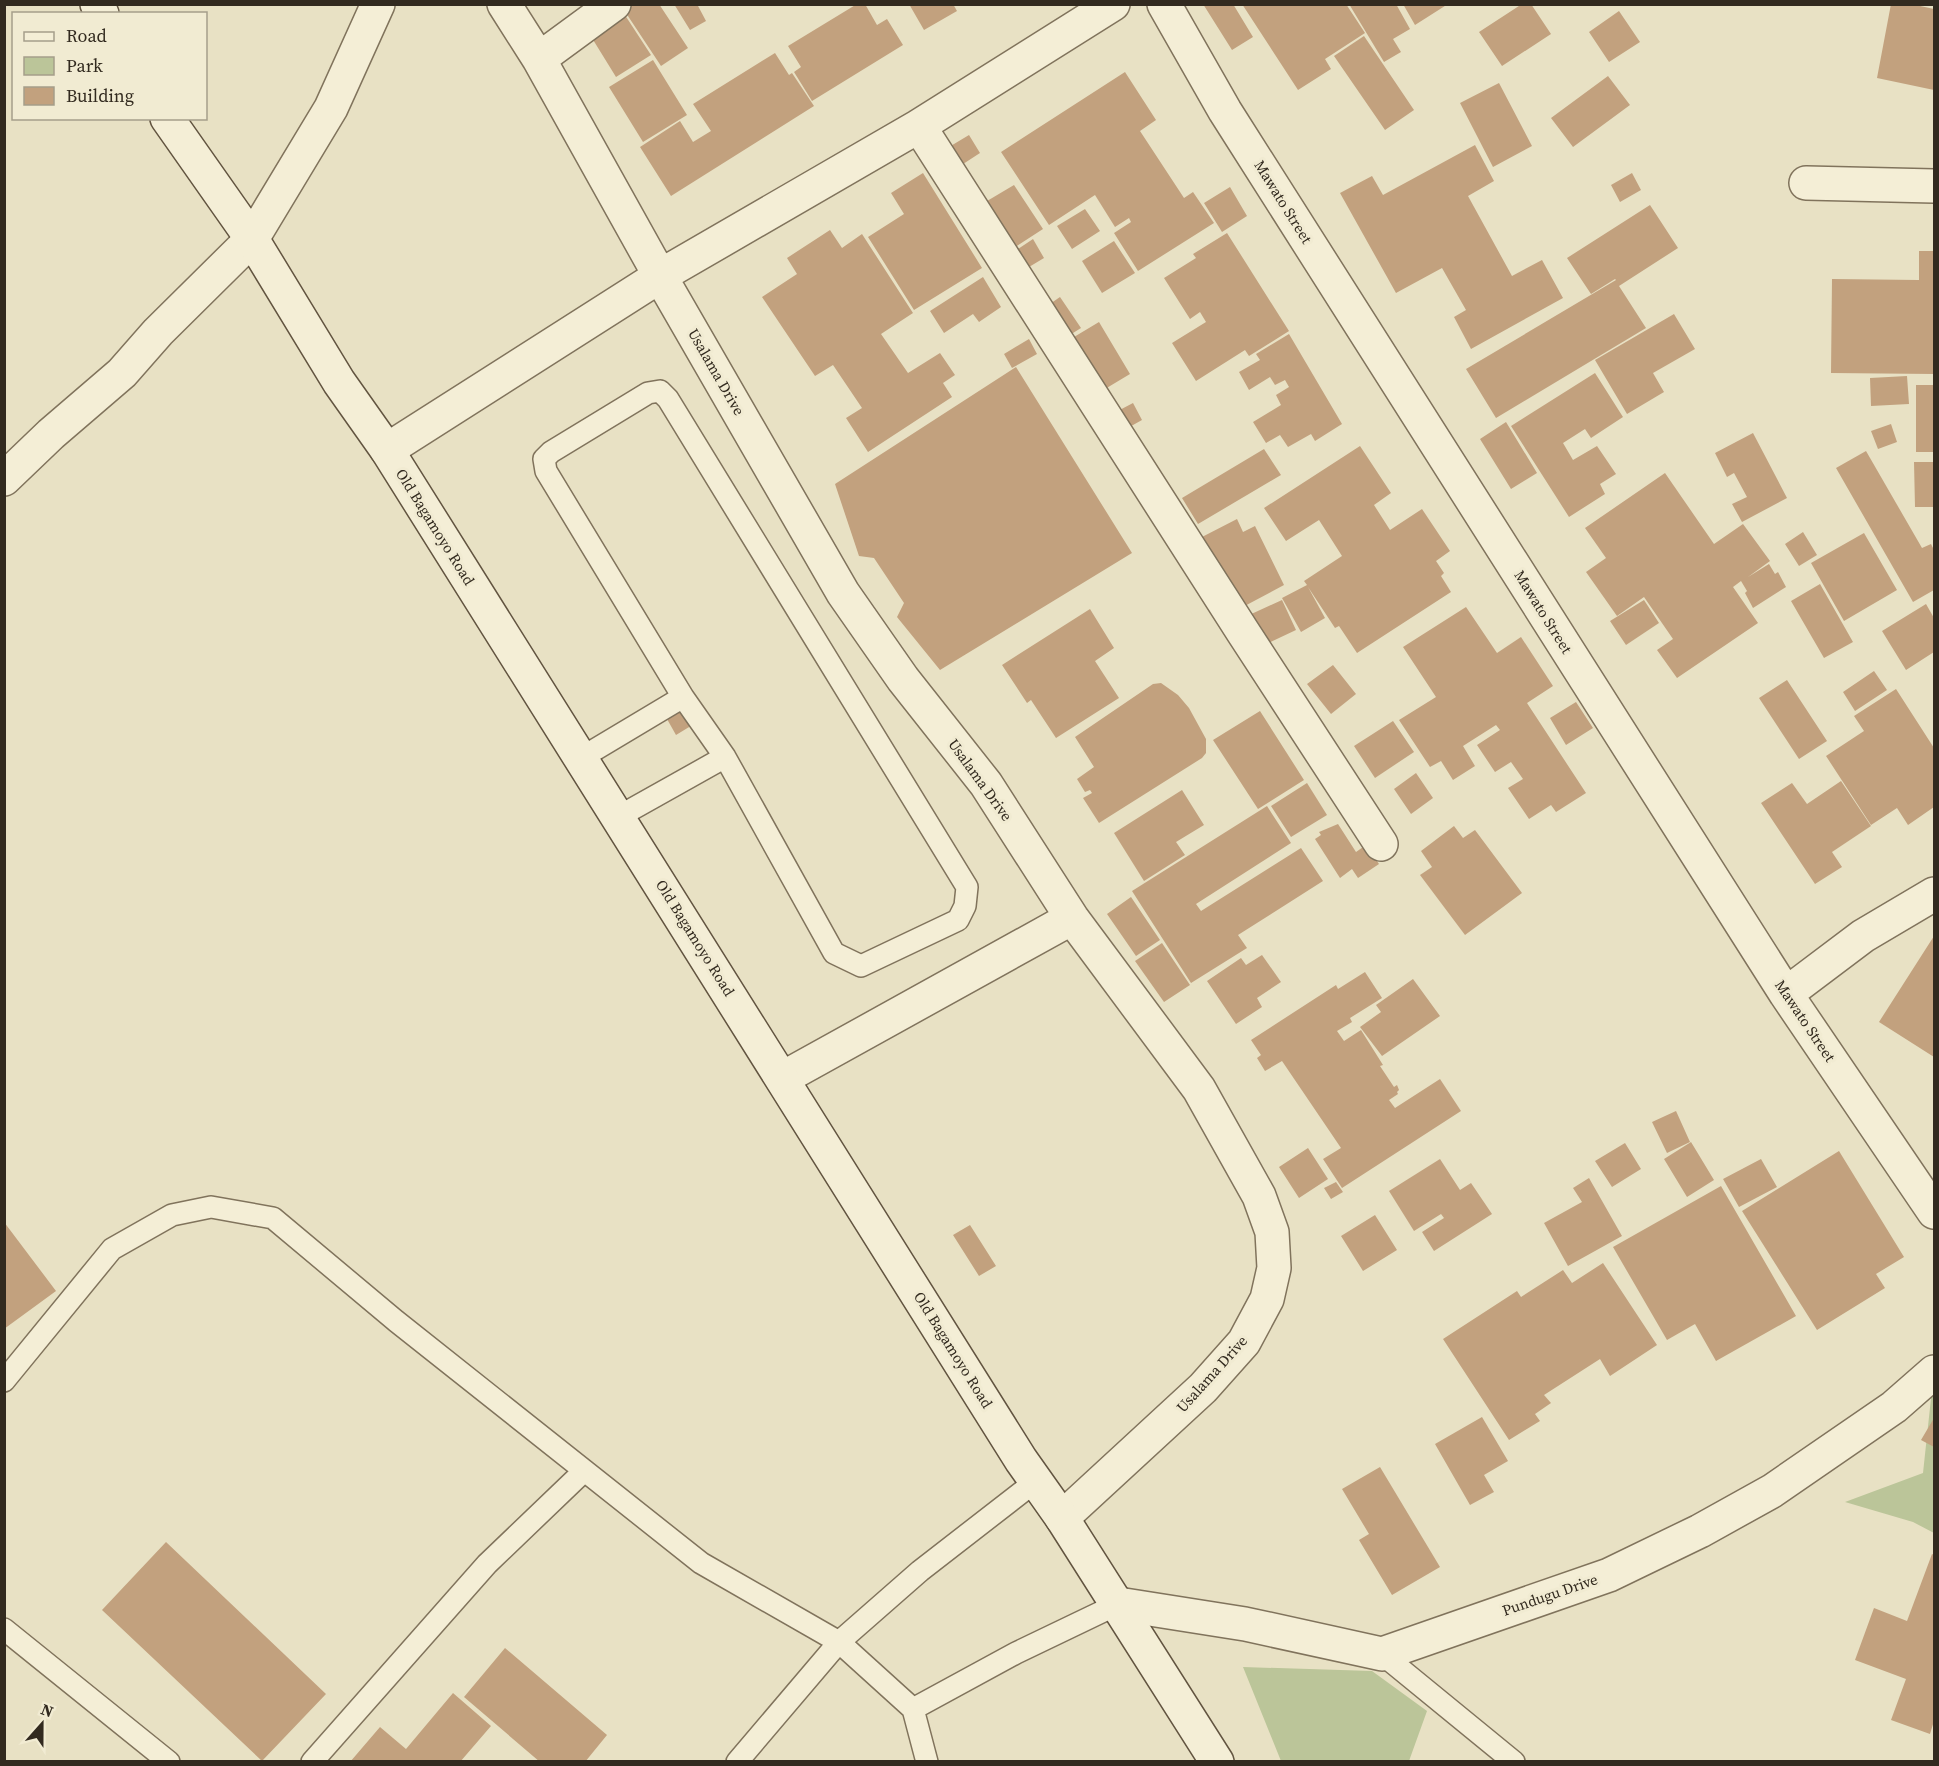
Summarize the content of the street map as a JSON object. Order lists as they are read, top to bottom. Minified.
{"streets":{"street":["Mawato Street","Usalama Drive","Old Bagamoyo Road","Pundugu Drive"]},"crossings":[["Usalama Drive","Old Bagamoyo Road"]],"legend":["Road","Park","Building"],"north":"top"}
